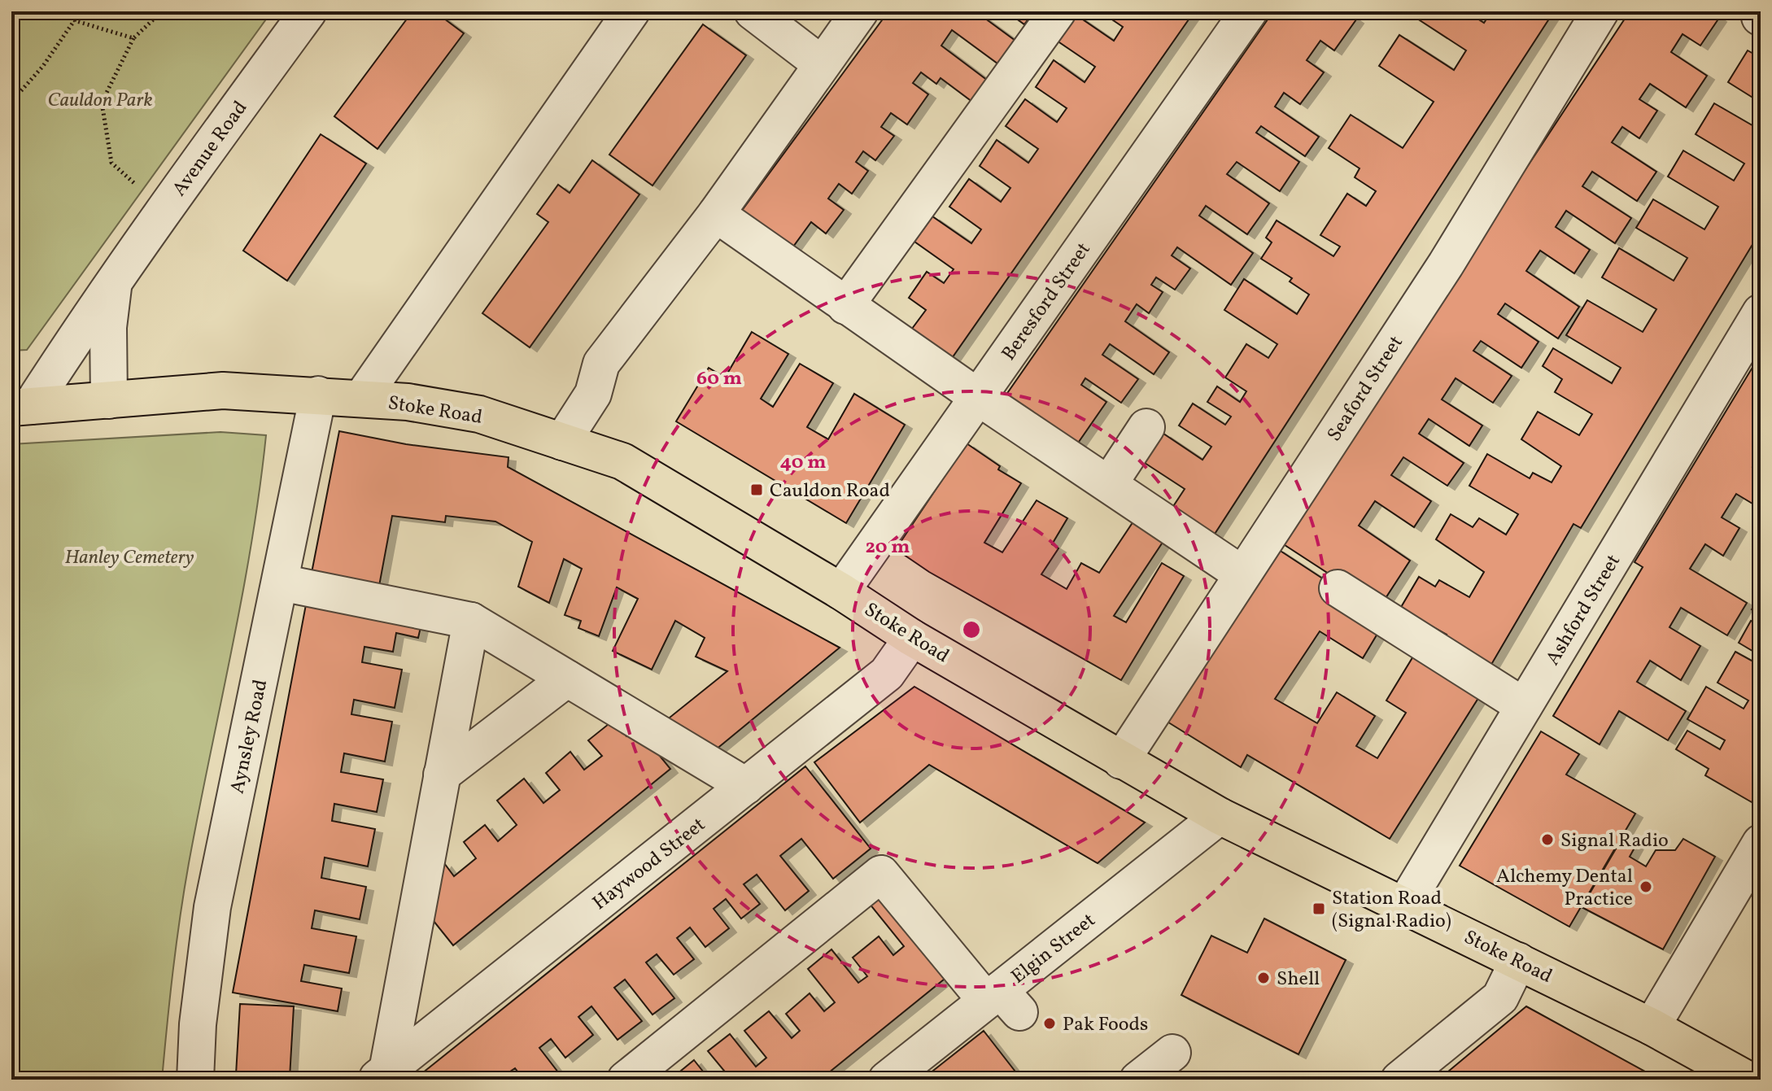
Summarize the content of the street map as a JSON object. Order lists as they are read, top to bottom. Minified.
{"streets":{"main road":["Stoke Road"],"street":["Avenue Road","Beresford Street","Seaford Street","Ashford Street","Aynsley Road","Haywood Street","Elgin Street"]},"crossings":[["Avenue Road","Stoke Road"],["Beresford Street","Stoke Road"],["Seaford Street","Stoke Road"],["Stoke Road","Ashford Street"],["Stoke Road","Aynsley Road"],["Stoke Road","Haywood Street"],["Stoke Road","Elgin Street"]],"parks":["Cauldon Park","Hanley Cemetery"],"places":{"transit":["Cauldon Road","Station Road (Signal Radio)"],"other":["Signal Radio","Alchemy Dental Practice","Shell","Pak Foods"]},"rings":["60 m","40 m","20 m"]}
